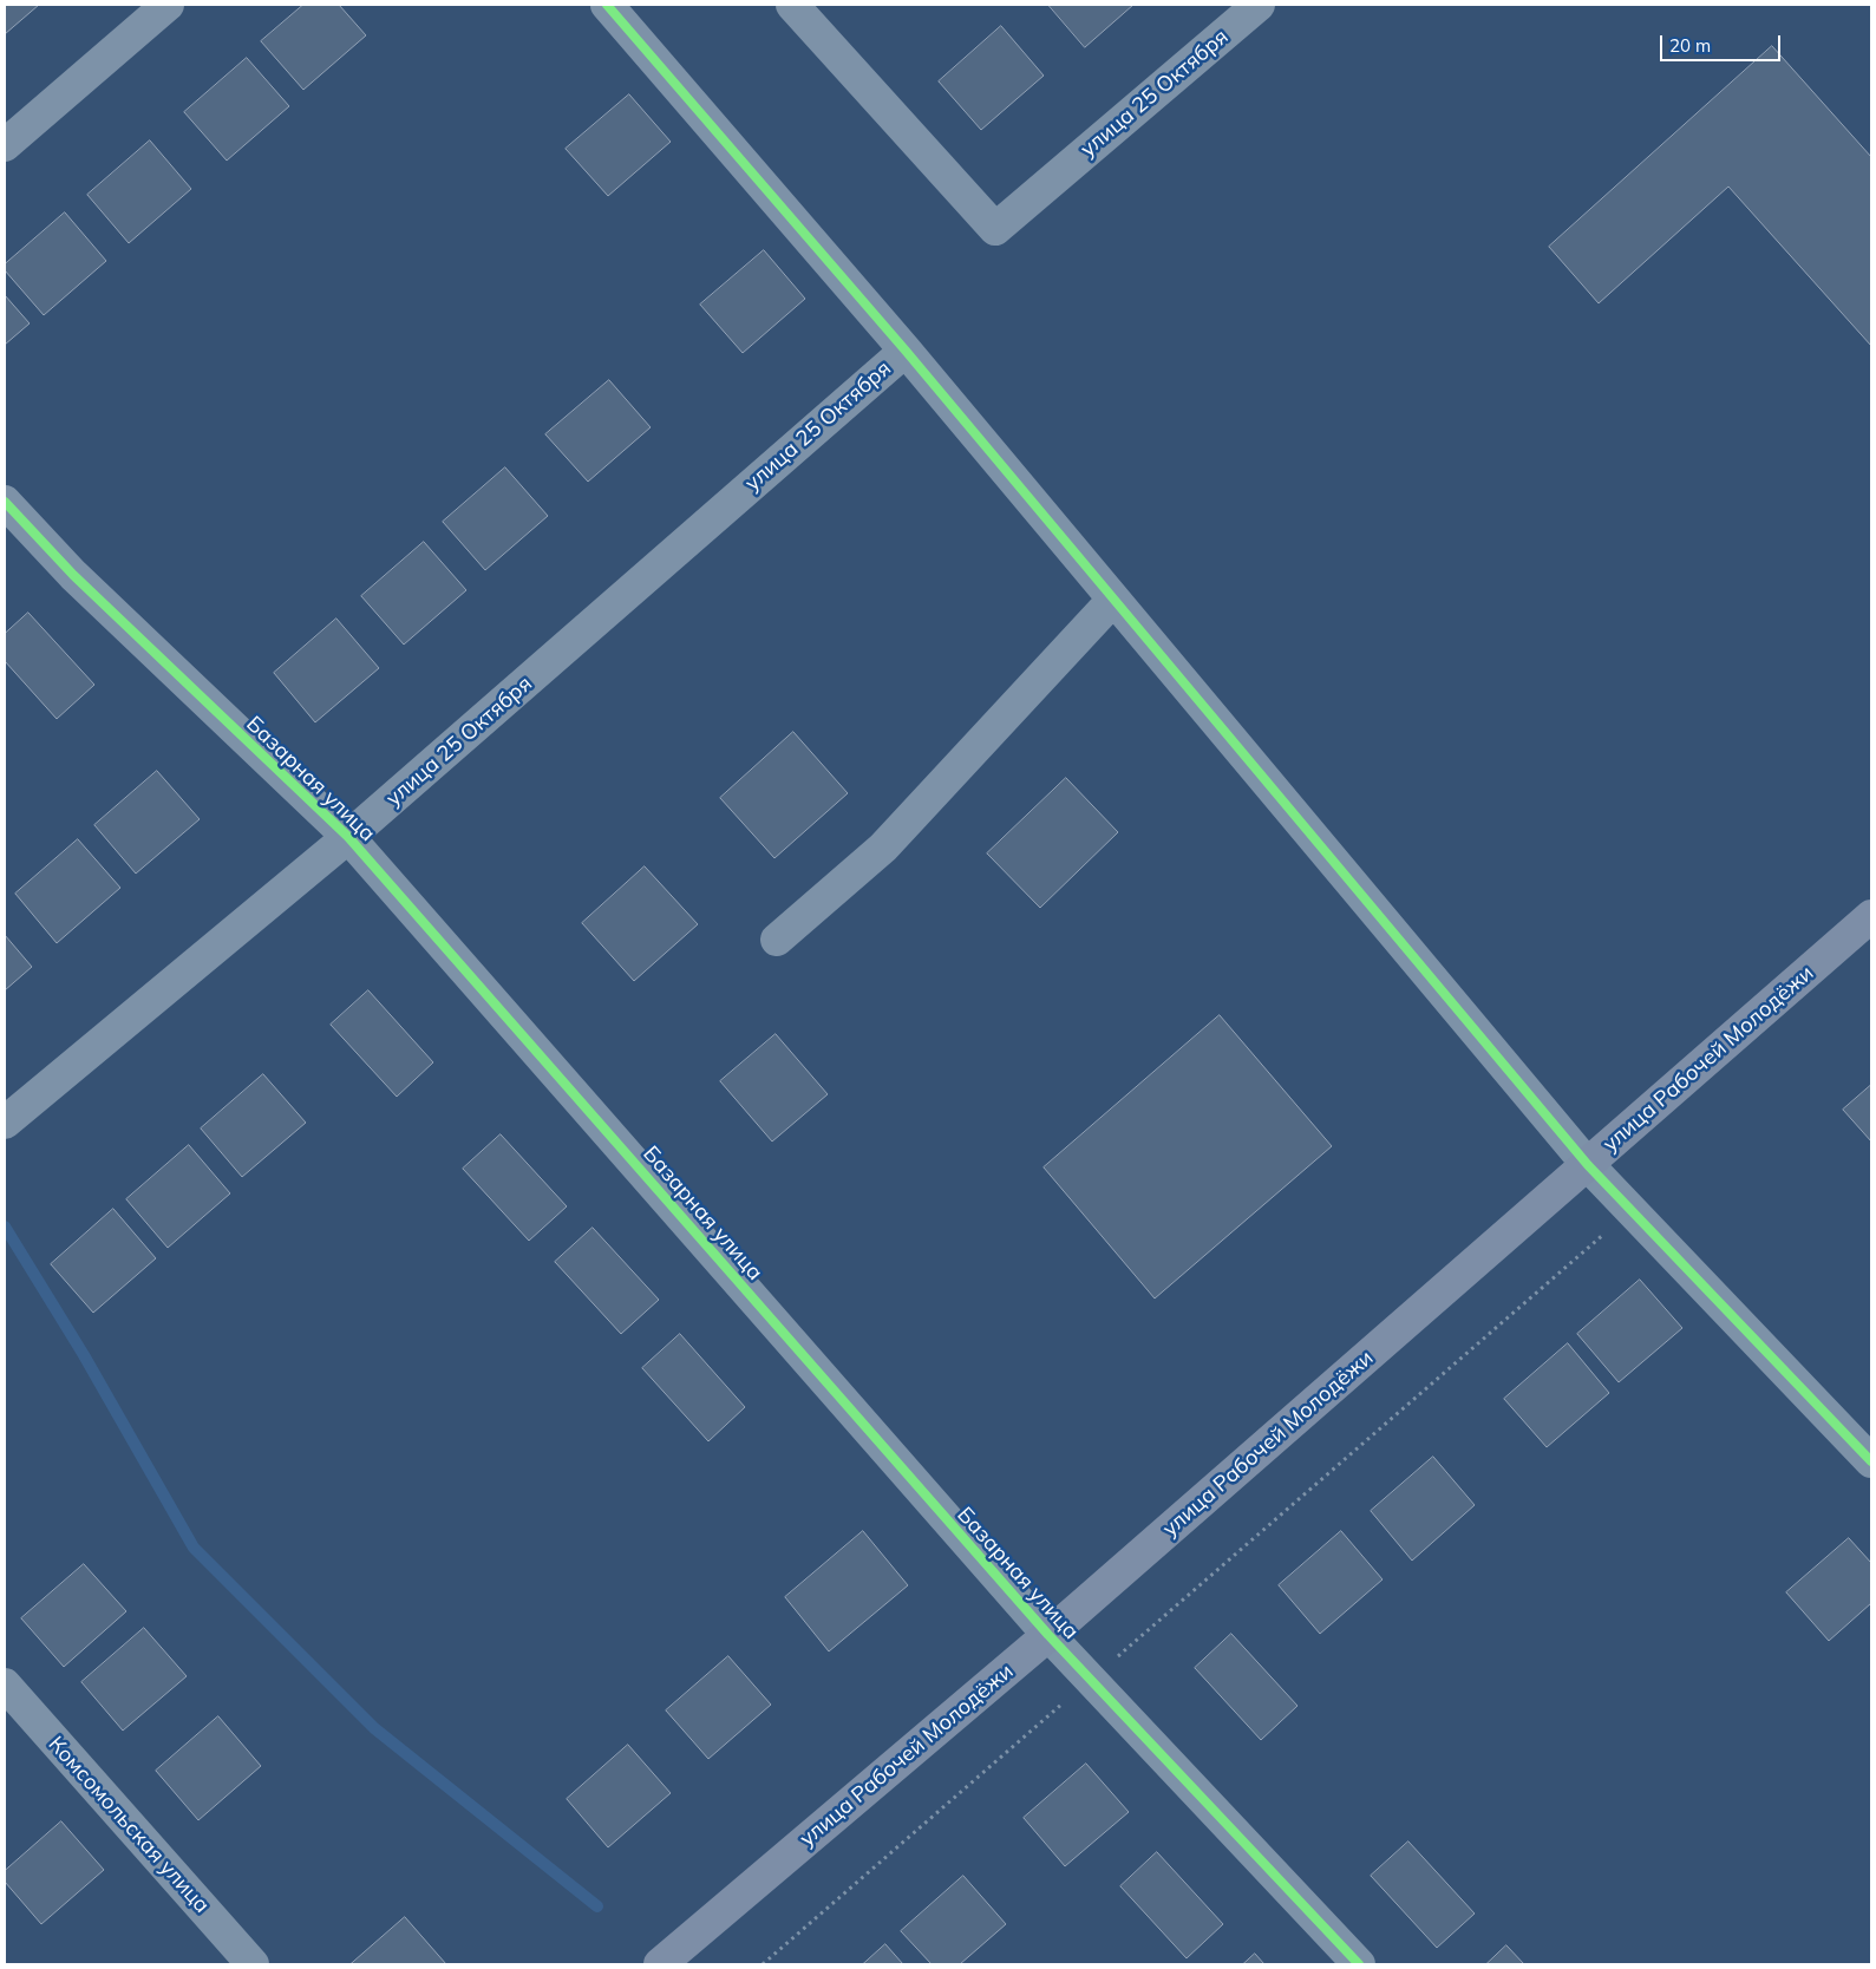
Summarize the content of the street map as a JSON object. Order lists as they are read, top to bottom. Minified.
{"streets":{"main road":["улица Рабочей Молодёжи"],"street":["улица 25 Октября","Базарная улица","Комсомольская улица"]},"crossings":[["улица 25 Октября","Базарная улица"],["Базарная улица","улица Рабочей Молодёжи"]],"scale_bar":"20 m"}
